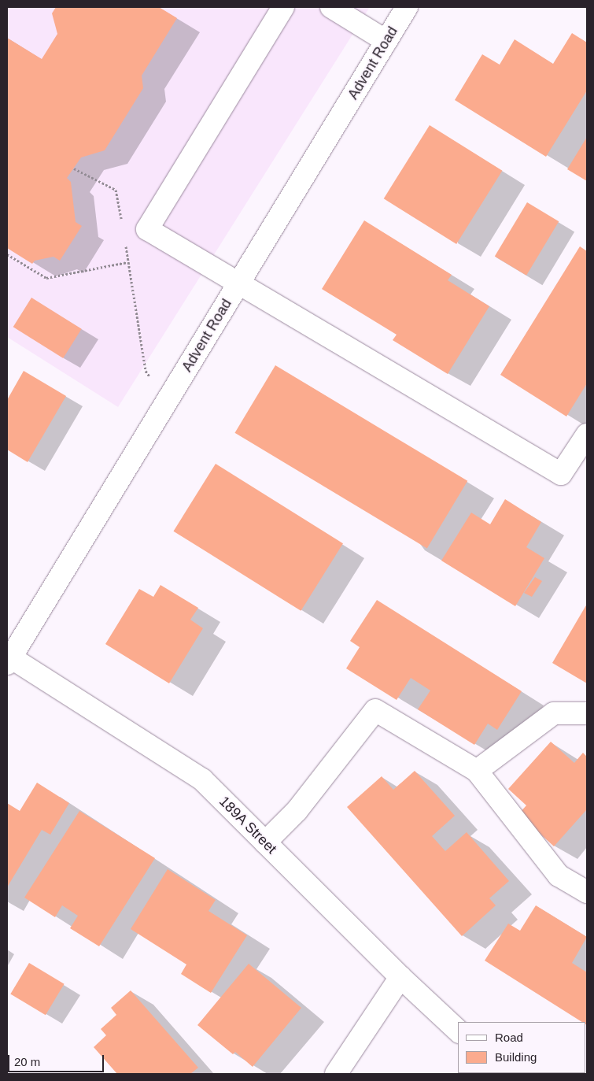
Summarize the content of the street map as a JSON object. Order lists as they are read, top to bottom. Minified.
{"streets":{"street":["Advent Road","189A Street"]},"crossings":[["Advent Road","189A Street"]],"legend":["Road","Building"],"scale_bar":"20 m"}
